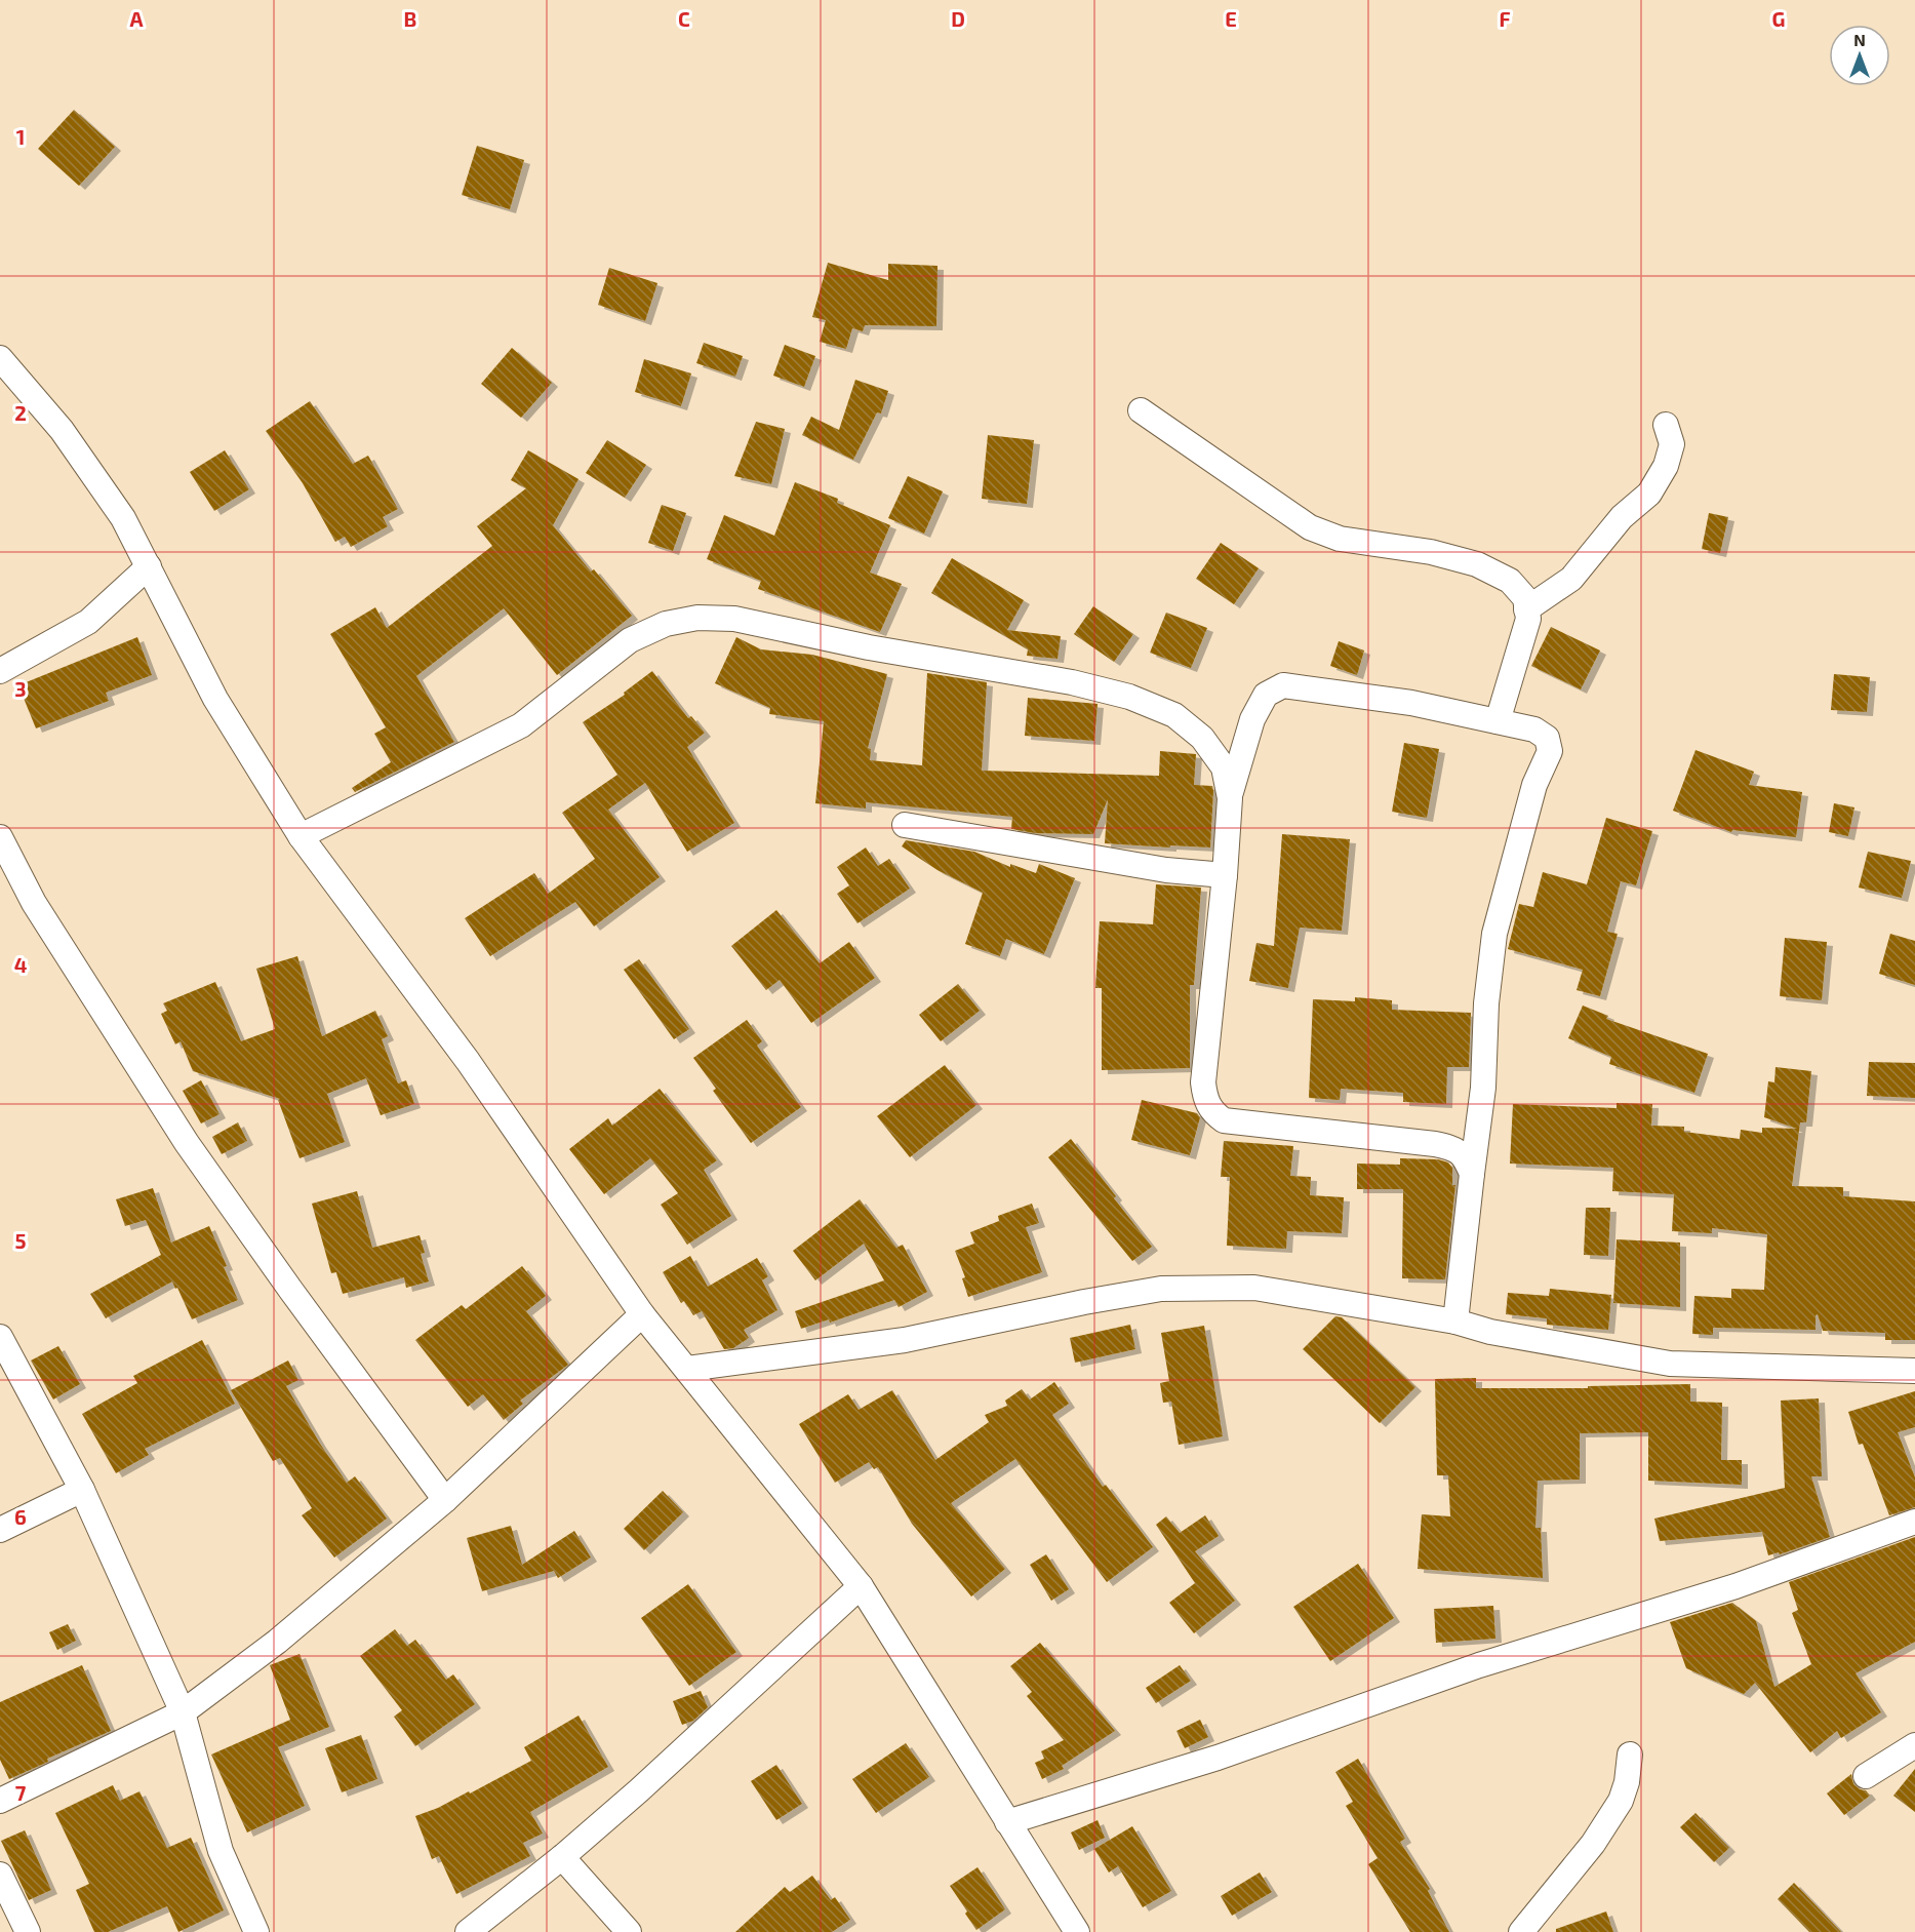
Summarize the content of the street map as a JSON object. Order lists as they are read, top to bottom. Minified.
{"north":"top","grid":{"columns":["A","B","C","D","E","F","G"],"rows":["1","2","3","4","5","6","7"]}}
